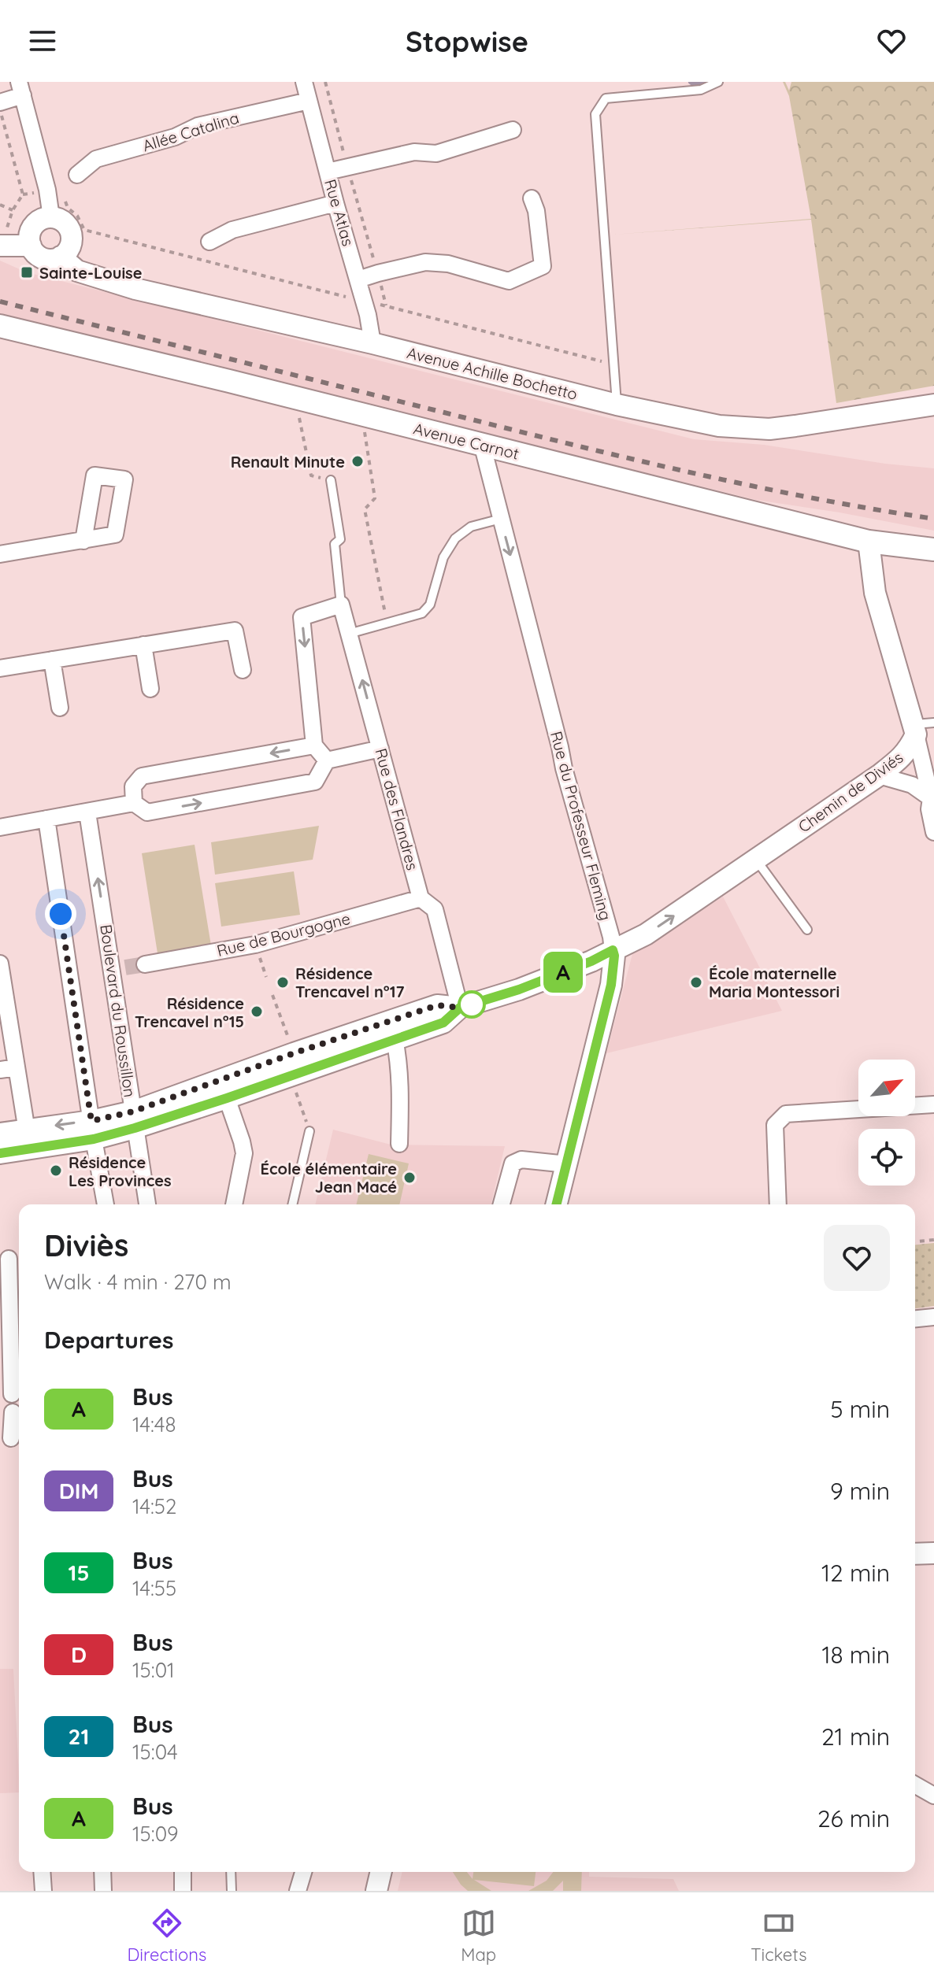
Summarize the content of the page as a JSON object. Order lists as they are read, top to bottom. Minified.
{"streets":{"main road":["Avenue Carnot"],"street":["Allée Catalina","Rue Atlas","Avenue Achille Bochetto","Chemin de Diviés","Rue des Flandres","Rue du Professeur Fleming","Rue de Bourgogne","Boulevard du Roussillon"]},"crossings":[["Allée Catalina","Rue Atlas"],["Rue Atlas","Avenue Achille Bochetto"],["Avenue Carnot","Rue du Professeur Fleming"],["Chemin de Diviés","Rue des Flandres"],["Chemin de Diviés","Rue du Professeur Fleming"],["Rue des Flandres","Rue de Bourgogne"]],"one_way":["Rue du Professeur Fleming"],"places":{"transit":["Sainte-Louise"],"other":["Renault Minute","Résidence Trencavel n°17","École maternelle Maria Montessori","Résidence Trencavel n°15","Résidence Les Provinces","École élémentaire Jean Macé"]},"lines":["bus line A"],"north":"top right","page":{"header":"Stopwise","on_map":"A","heading":[["Diviès","Walk · 4 min · 270 m"],"Departures"],"list":[{"mark":"A","name":"Bus","note":"14:48","value":"5 min"},{"mark":"DIM","name":"Bus","note":"14:52","value":"9 min"},{"mark":"15","name":"Bus","note":"14:55","value":"12 min"},{"mark":"D","name":"Bus","note":"15:01","value":"18 min"},{"mark":"21","name":"Bus","note":"15:04","value":"21 min"},{"mark":"A","name":"Bus","note":"15:09","value":"26 min"}],"tabs":["Directions","Map","Tickets"]}}
